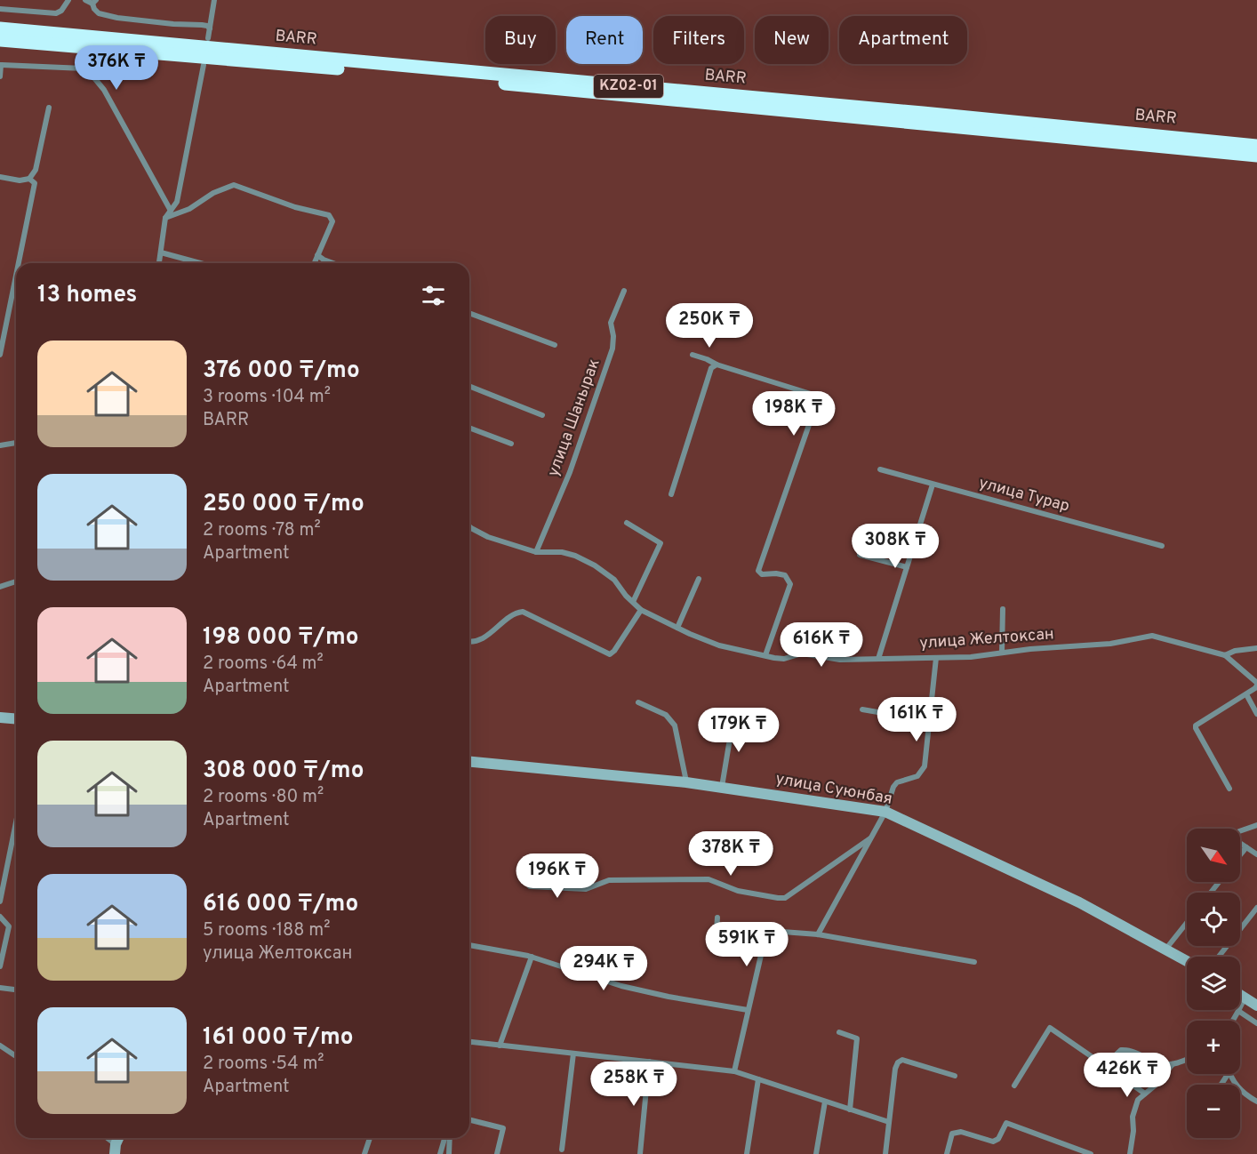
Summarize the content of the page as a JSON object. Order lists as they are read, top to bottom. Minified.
{"streets":{"highway":["BARR","KZ02-01"],"main road":["улица Суюнбая"],"street":["улица Шанырак","улица Турар","улица Желтоксан"]},"crossings":[["улица Шанырак","улица Желтоксан"]],"north":"bottom right","page":{"chip":["Buy","Rent","Filters","New","Apartment"],"price":["376K ₸","250K ₸","198K ₸","308K ₸","616K ₸","161K ₸","179K ₸","378K ₸","196K ₸","591K ₸","294K ₸","426K ₸","258K ₸"],"heading":"13 homes","list":[{"name":"376 000 ₸/mo","note":"3 rooms · 104 m² · BARR"},{"name":"250 000 ₸/mo","note":"2 rooms · 78 m² · Apartment"},{"name":"198 000 ₸/mo","note":"2 rooms · 64 m² · Apartment"},{"name":"308 000 ₸/mo","note":"2 rooms · 80 m² · Apartment"},{"name":"616 000 ₸/mo","note":"5 rooms · 188 m² · улица Желтоксан"},{"name":"161 000 ₸/mo","note":"2 rooms · 54 m² · Apartment"}],"map_buttons":["+","−"]}}
